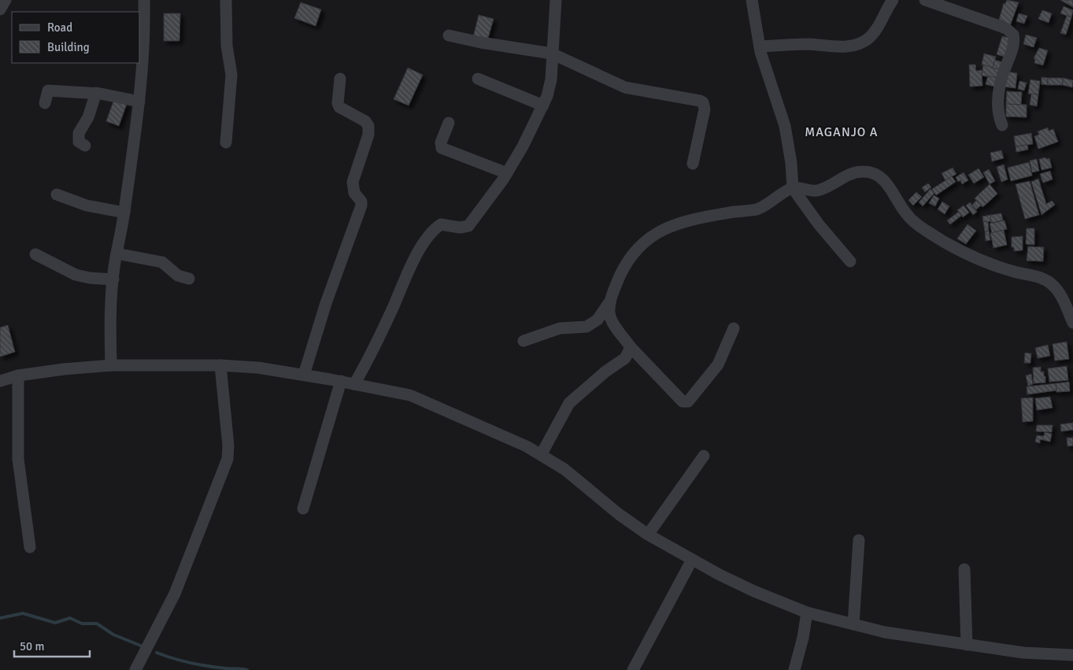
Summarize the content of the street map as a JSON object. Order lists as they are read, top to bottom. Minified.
{"districts":["MAGANJO A"],"legend":["Road","Building"],"scale_bar":"50 m"}
